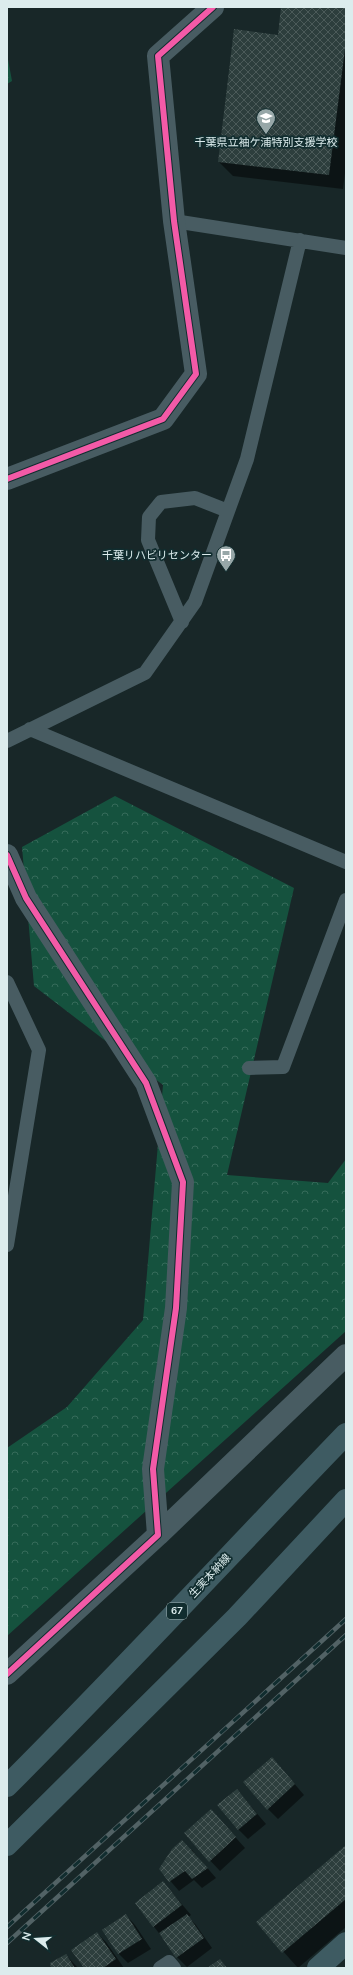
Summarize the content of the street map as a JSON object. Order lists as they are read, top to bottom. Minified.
{"streets":{"main road":["生実本納線","67"]},"places":{"school or university":["千葉県立袖ケ浦特別支援学校"],"bus stop":["千葉リハビリセンター"]},"north":"left"}
